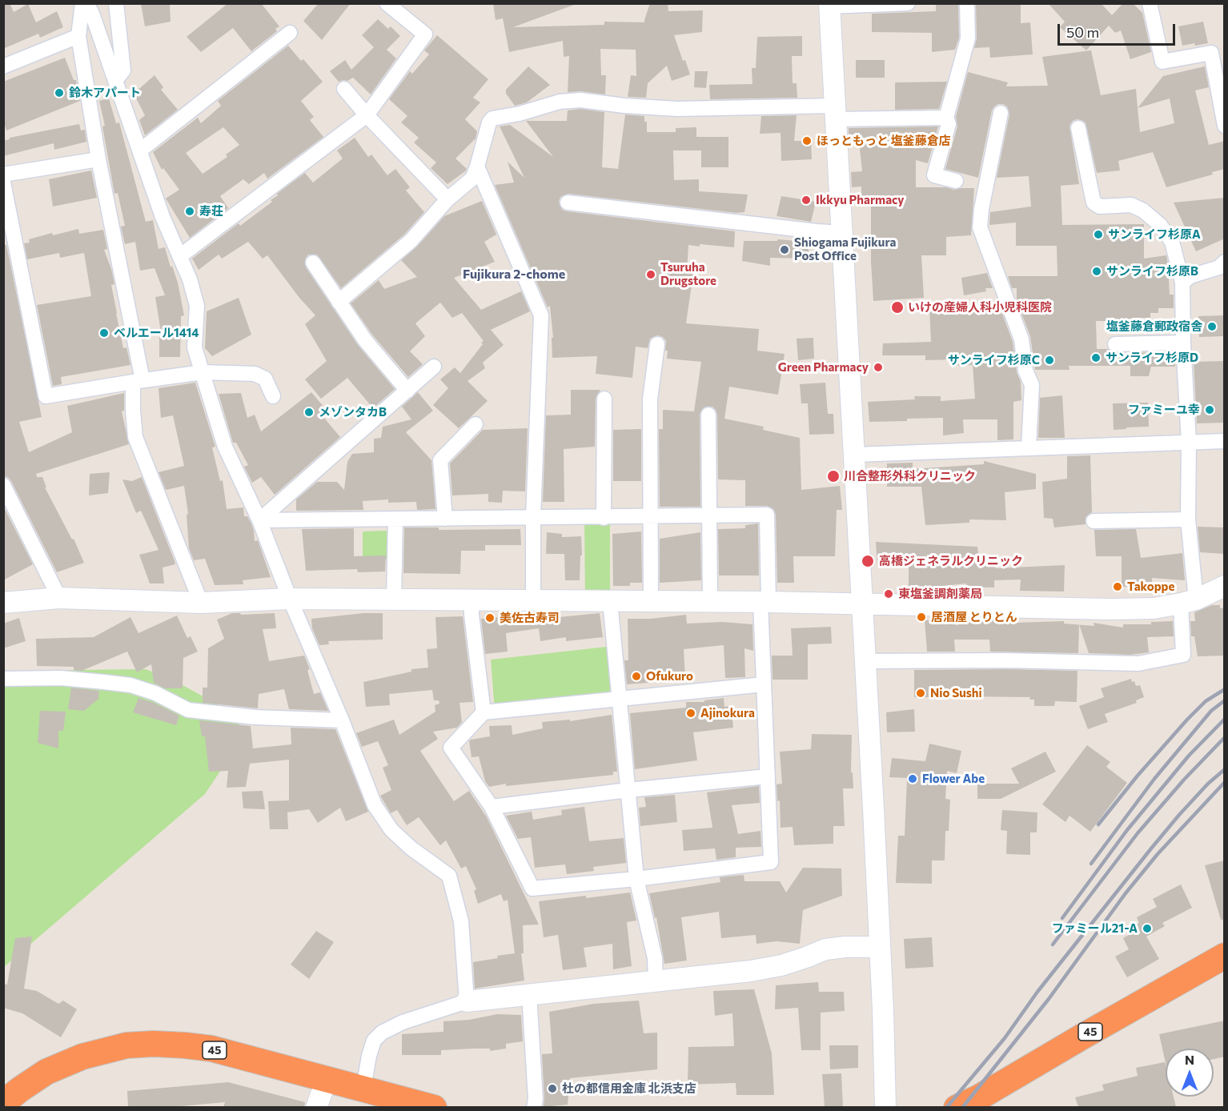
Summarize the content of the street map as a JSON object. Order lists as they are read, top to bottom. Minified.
{"streets":{"highway":["45"]},"districts":["Fujikura 2-chome"],"places":["鈴木アパート","ほっともっと 塩釜藤倉店","Ikkyu Pharmacy","寿荘","サンライフ杉原A","Shiogama Fujikura Post Office","サンライフ杉原B","Tsuruha Drugstore","いけの産婦人科小児科医院","塩釜藤倉郵政宿舎","ベルエール1414","サンライフ杉原D","サンライフ杉原C","Green Pharmacy","ファミーユ幸","メゾンタカB","川合整形外科クリニック","高橋ジェネラルクリニック","Takoppe","東塩釜調剤薬局","居酒屋 とりとん","美佐古寿司","Ofukuro","Nio Sushi","Ajinokura","Flower Abe","ファミール21-A","杜の都信用金庫 北浜支店"],"scale_bar":"50 m","north":"top"}
